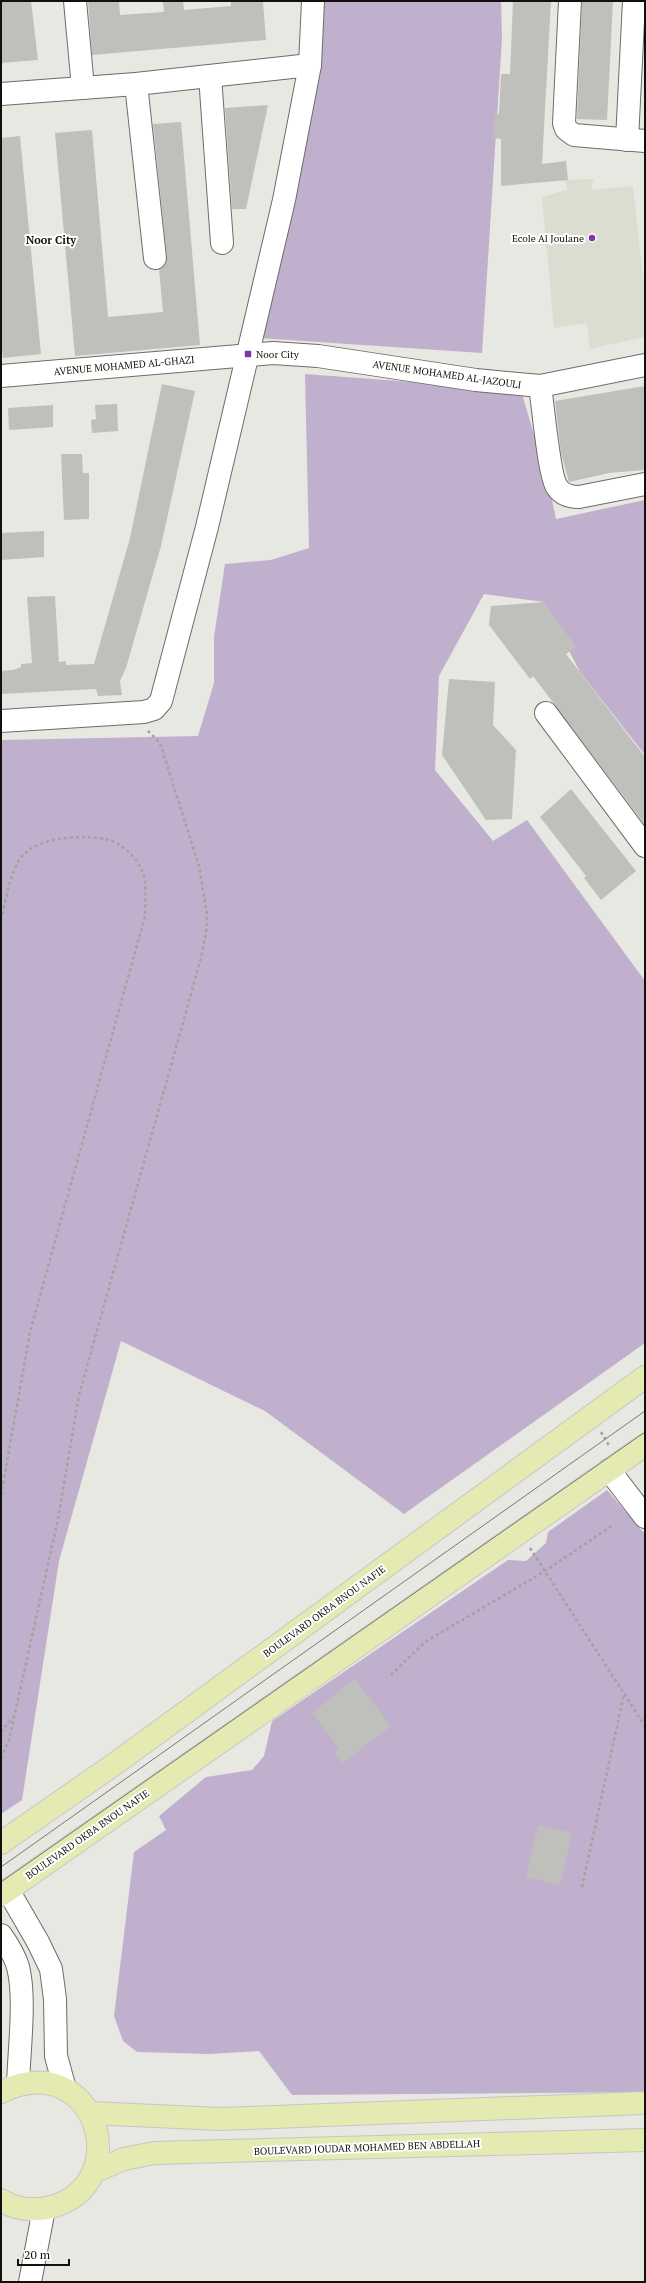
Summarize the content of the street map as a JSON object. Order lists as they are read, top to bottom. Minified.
{"streets":{"main road":["BOULEVARD OKBA BNOU NAFIE","BOULEVARD JOUDAR MOHAMED BEN ABDELLAH"],"street":["AVENUE MOHAMED AL-GHAZI","AVENUE MOHAMED AL-JAZOULI"]},"crossings":[["AVENUE MOHAMED AL-GHAZI","AVENUE MOHAMED AL-JAZOULI"]],"districts":["Noor City"],"places":{"other":["Ecole Al Joulane"],"transit":["Noor City"]},"scale_bar":"20 m"}
